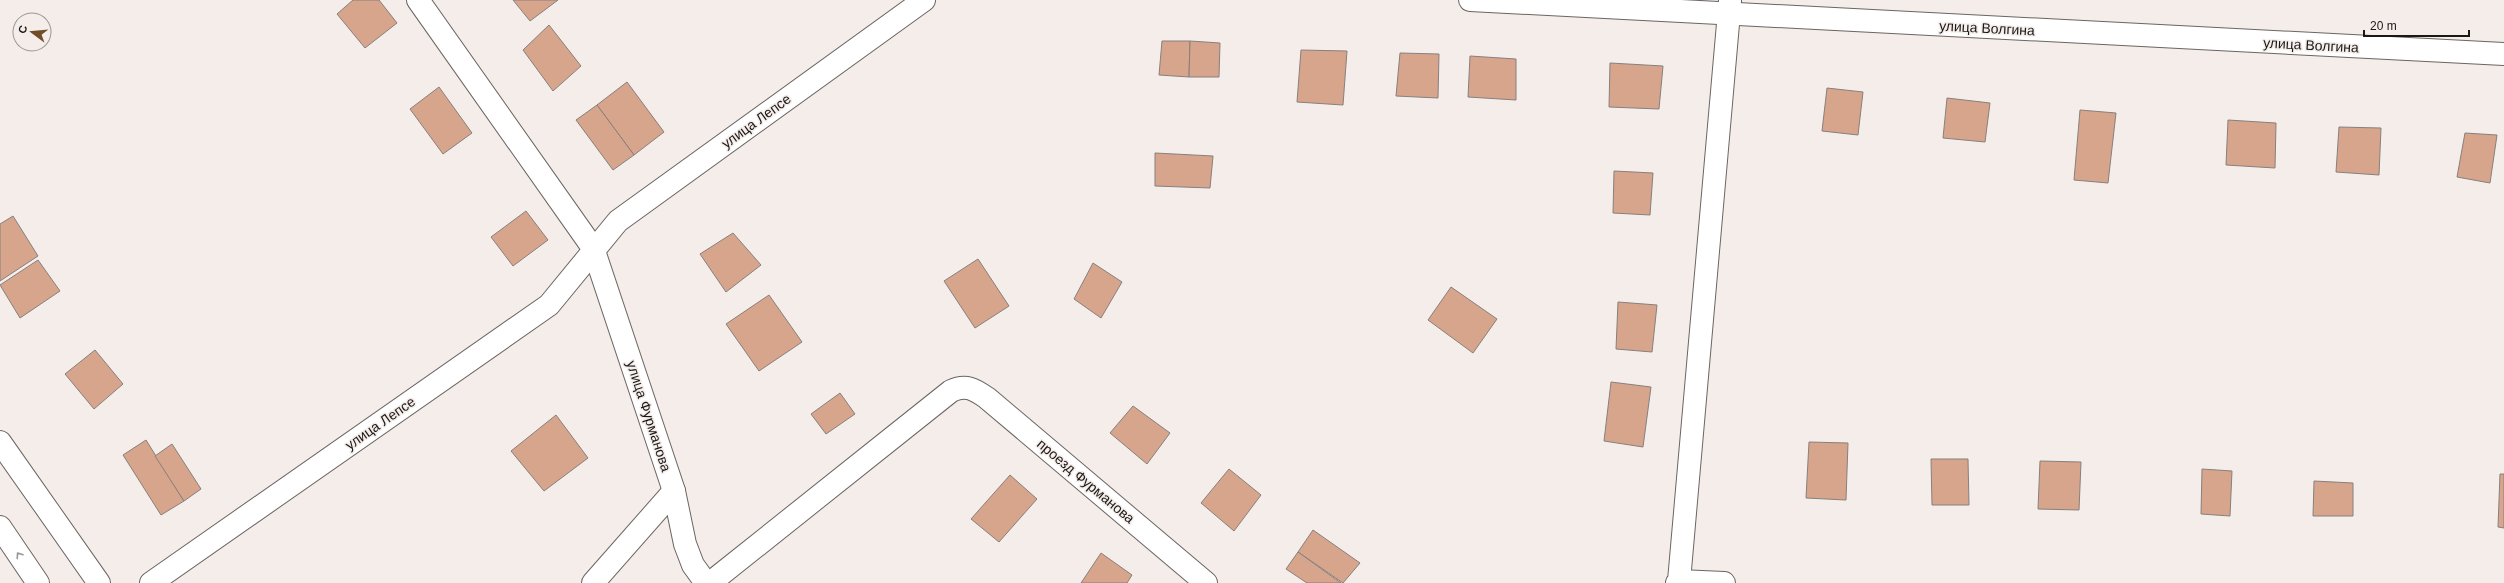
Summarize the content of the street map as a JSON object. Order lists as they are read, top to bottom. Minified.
{"streets":{"street":["улица Волгина","улица Лепсе","улица Фурманова","проезд Фурманова"]},"crossings":[["улица Лепсе","улица Фурманова"]],"scale_bar":"20 m","north":"left"}
